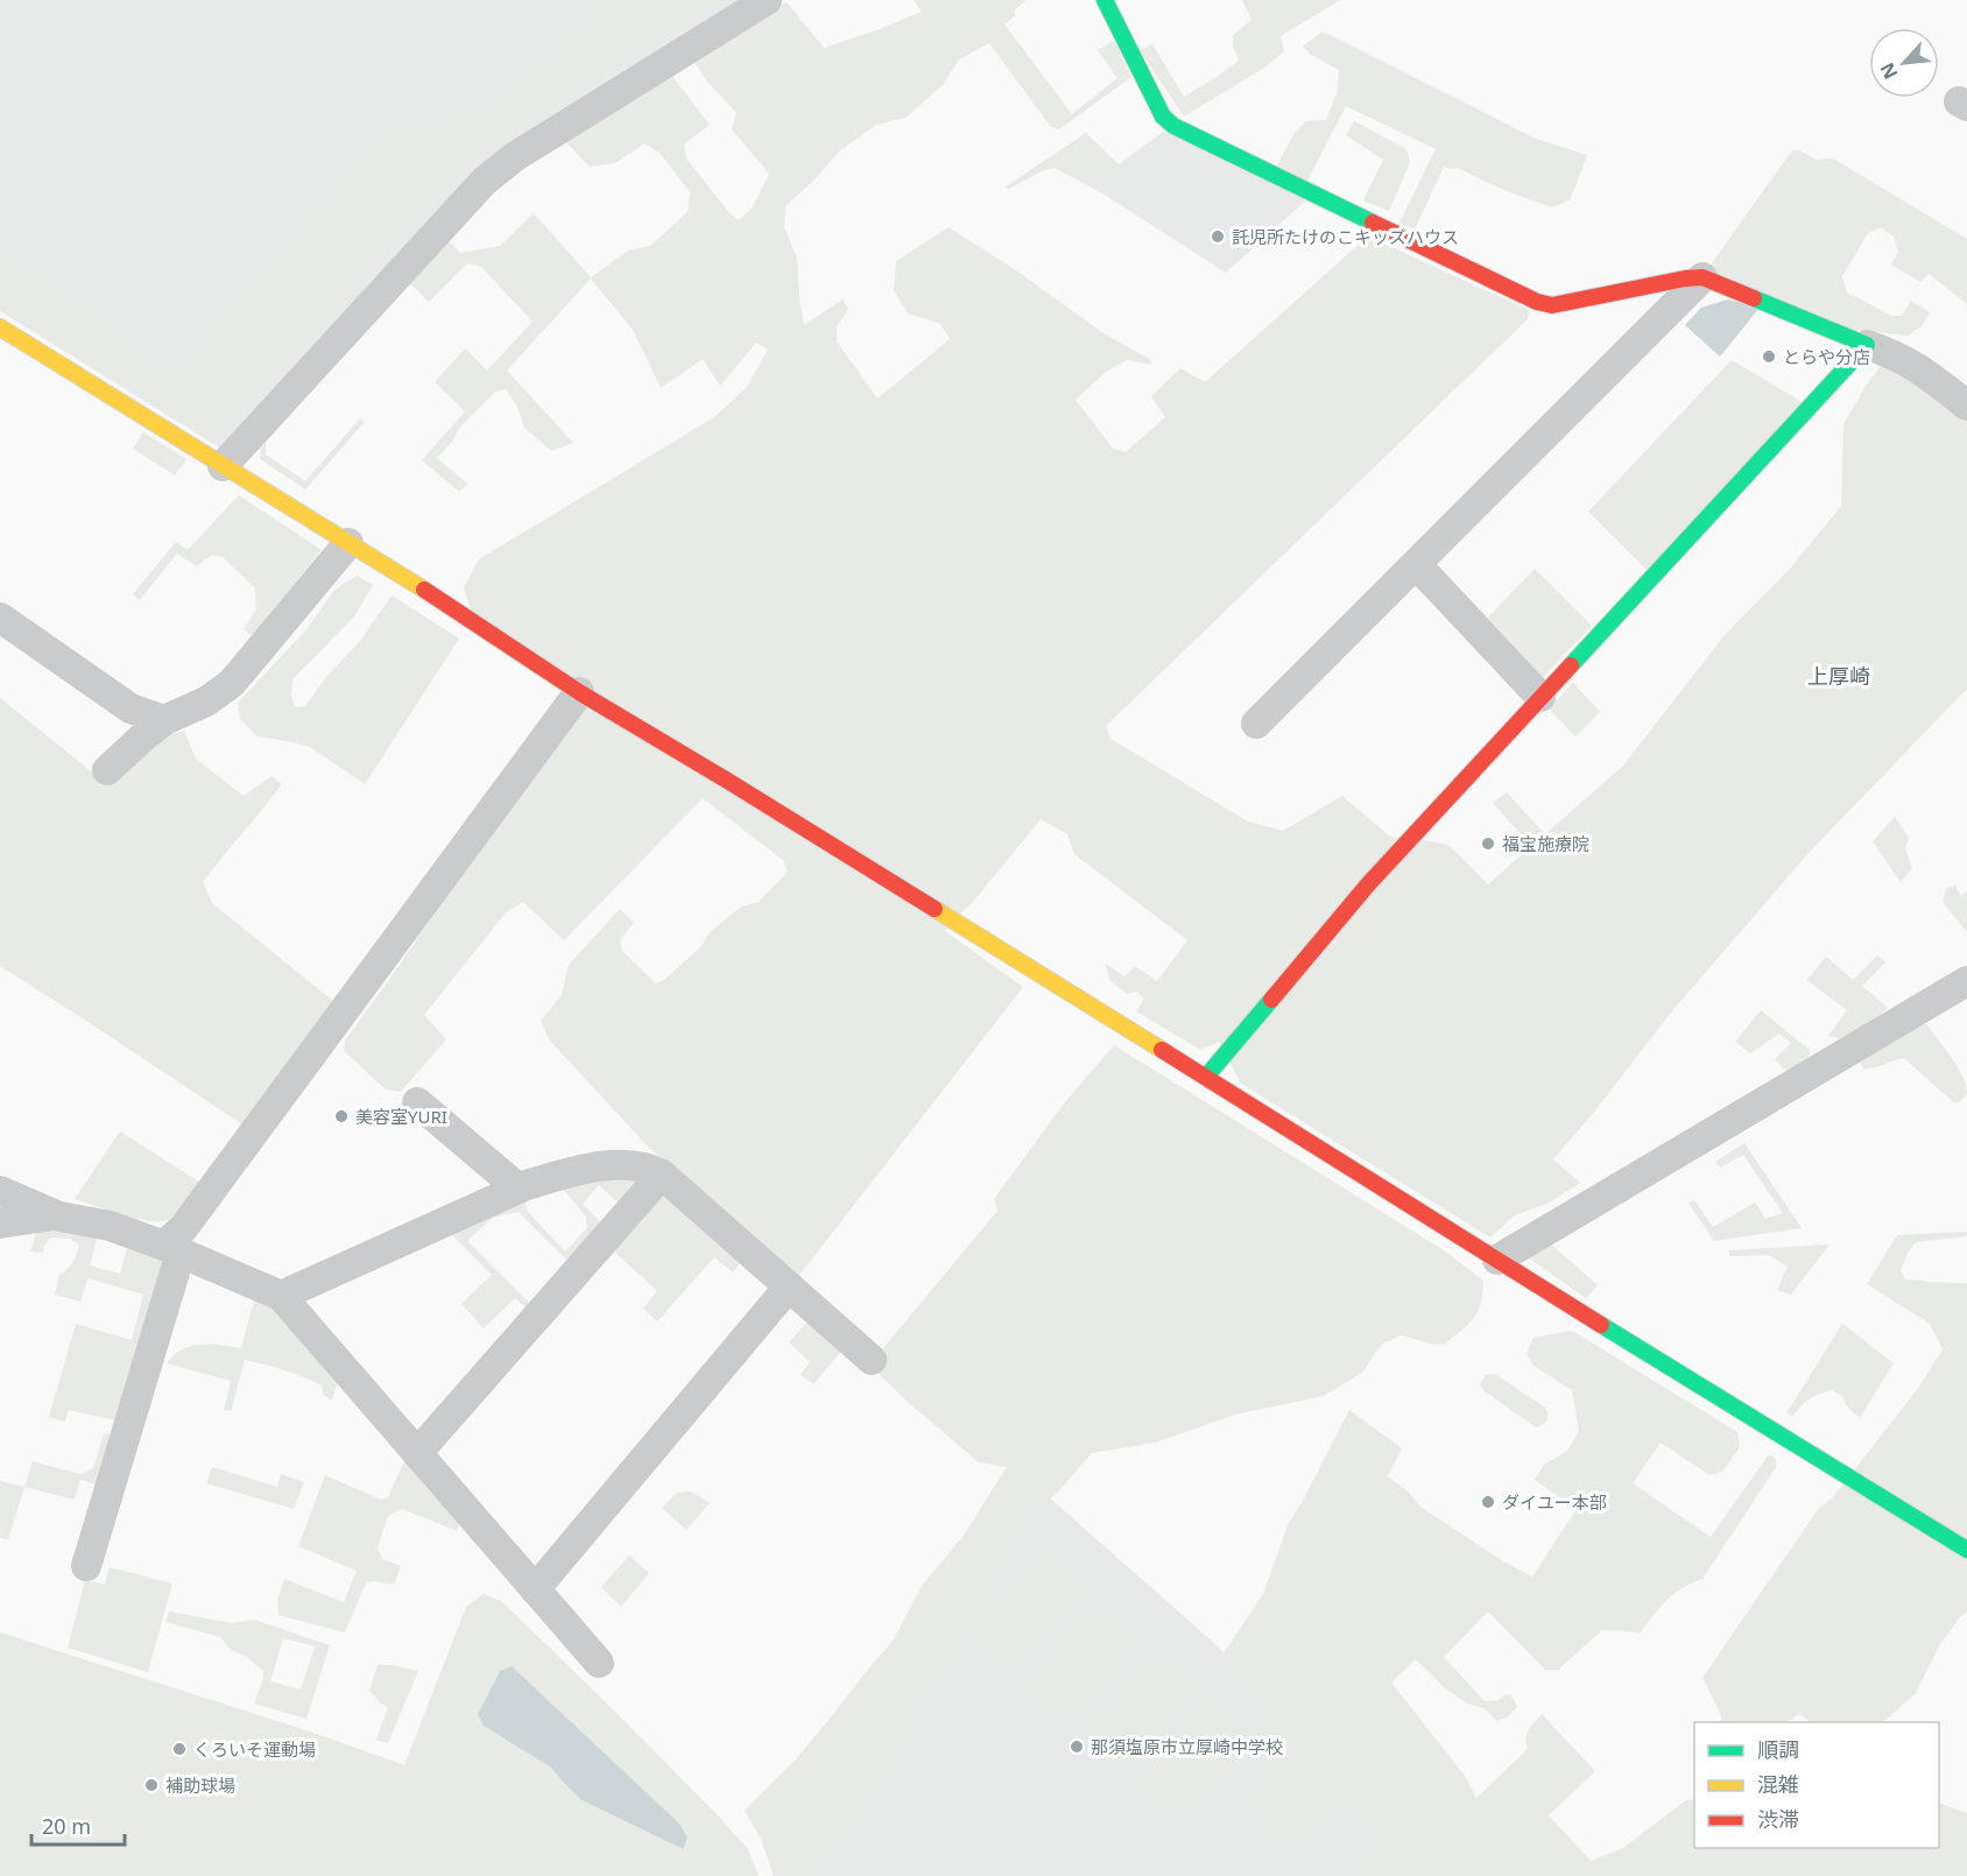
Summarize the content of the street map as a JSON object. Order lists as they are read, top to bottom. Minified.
{"districts":["上厚崎"],"places":["託児所たけのこキッズハウス","とらや分店","福宝施療院","美容室YURI","ダイユー本部","那須塩原市立厚崎中学校","くろいそ運動場","補助球場"],"legend":["順調","混雑","渋滞"],"scale_bar":"20 m","north":"bottom left"}
